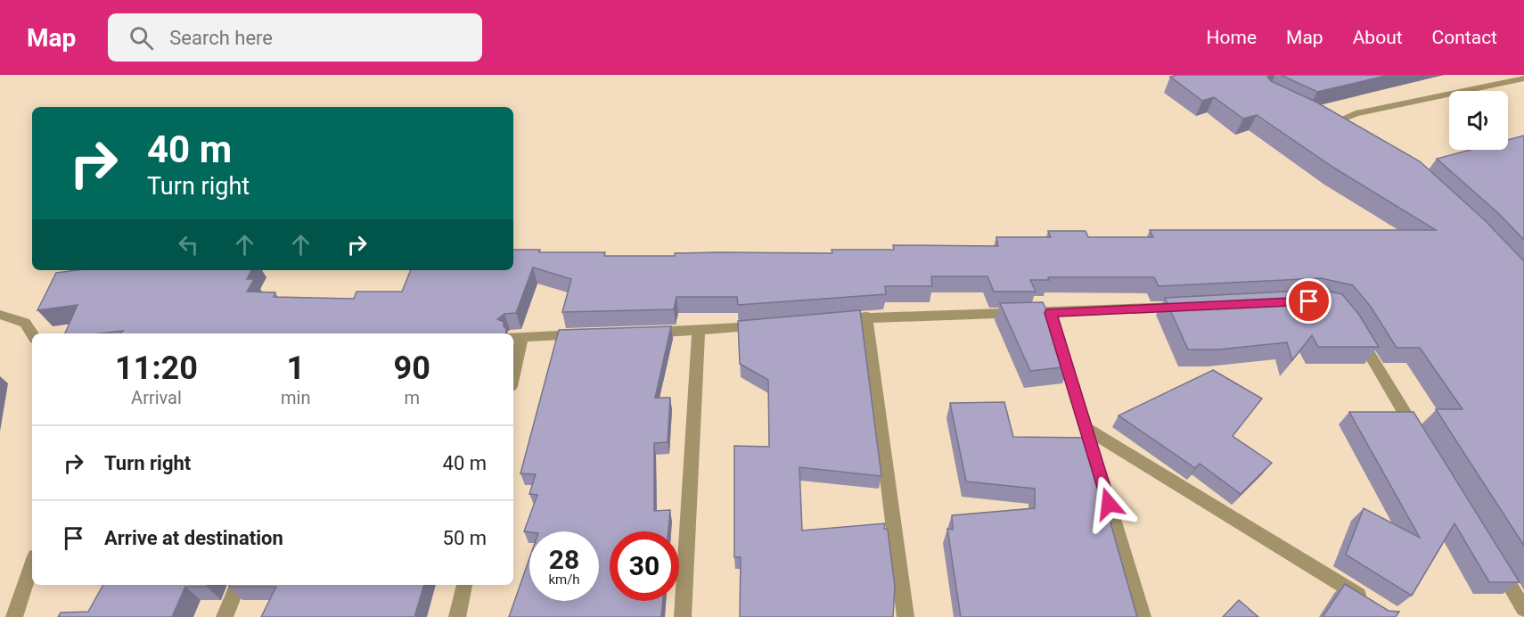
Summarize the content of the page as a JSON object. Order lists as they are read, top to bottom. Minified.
{"page":{"header":"Map","search":"Search here","nav":["Home","Map","About","Contact"],"turn":["40 m","Turn right"],"eta":["11:20","Arrival","1","min","90","m"],"list":[{"name":"Turn right","value":"40 m"},{"name":"Arrive at destination","value":"50 m"}],"speed":"28 km/h","limit":"30"}}
